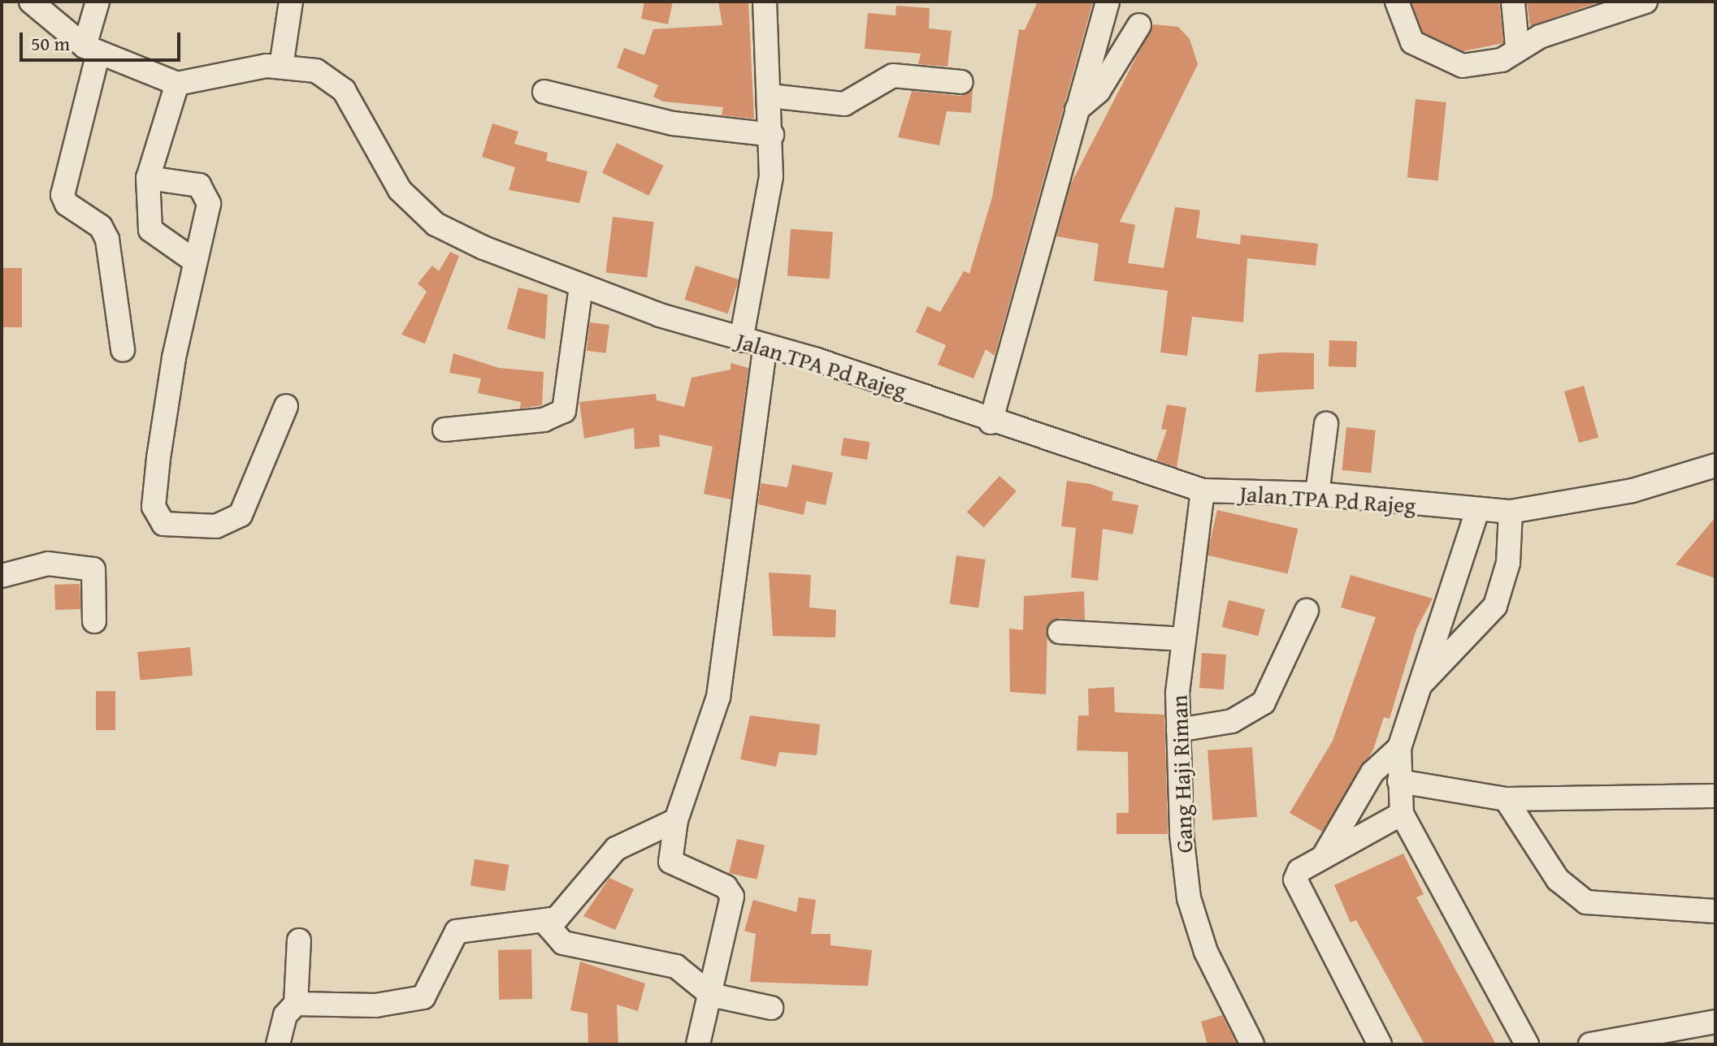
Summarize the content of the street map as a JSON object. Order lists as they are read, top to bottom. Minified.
{"streets":{"street":["Jalan TPA Pd Rajeg","Gang Haji Riman"]},"crossings":[["Jalan TPA Pd Rajeg","Gang Haji Riman"]],"scale_bar":"50 m"}
